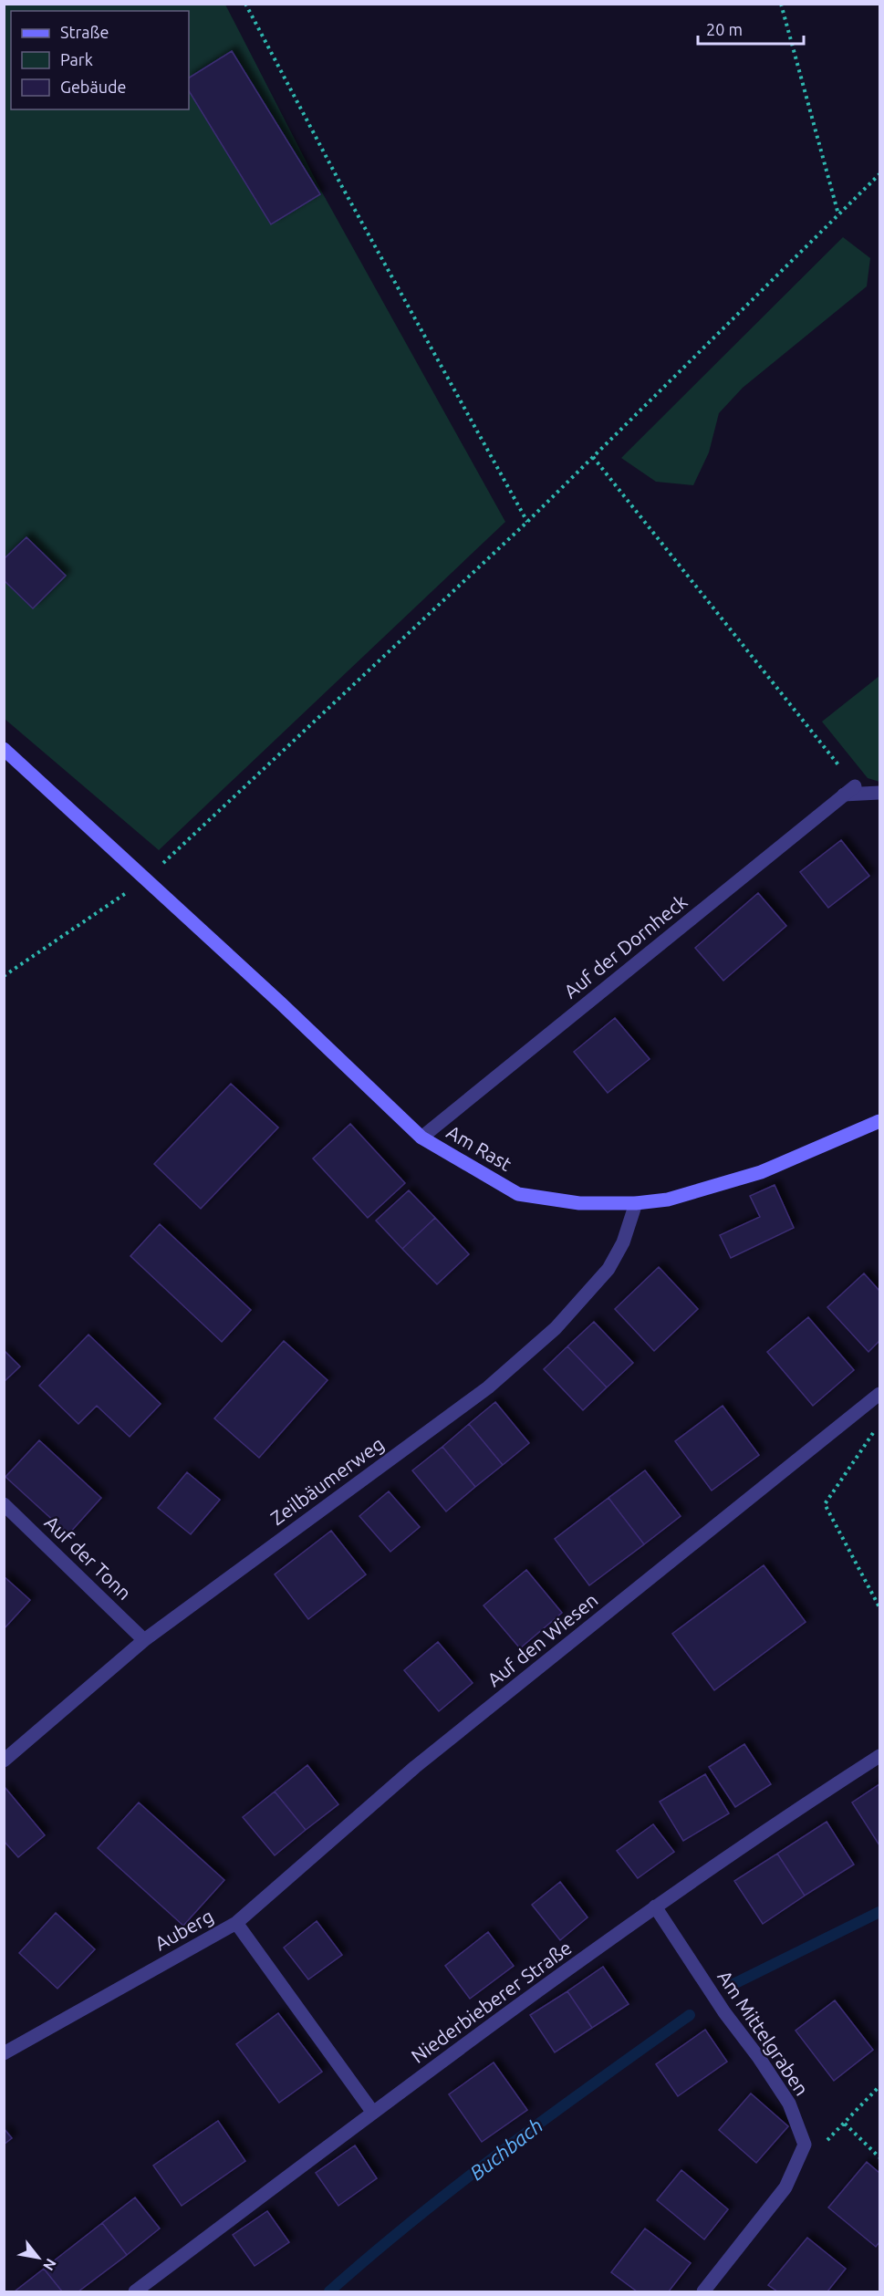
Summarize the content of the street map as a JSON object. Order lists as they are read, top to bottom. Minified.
{"streets":{"street":["Auf der Dornheck","Am Rast","Zeilbäumerweg","Auf der Tonn","Auf den Wiesen","Auberg","Niederbieberer Straße","Am Mittelgraben"]},"crossings":[["Auf der Dornheck","Am Rast"],["Am Rast","Zeilbäumerweg"],["Zeilbäumerweg","Auf der Tonn"],["Auf den Wiesen","Auberg"],["Auberg","Niederbieberer Straße"],["Niederbieberer Straße","Am Mittelgraben"]],"water":["Buchbach"],"legend":["Straße","Park","Gebäude"],"scale_bar":"20 m","north":"bottom right"}
